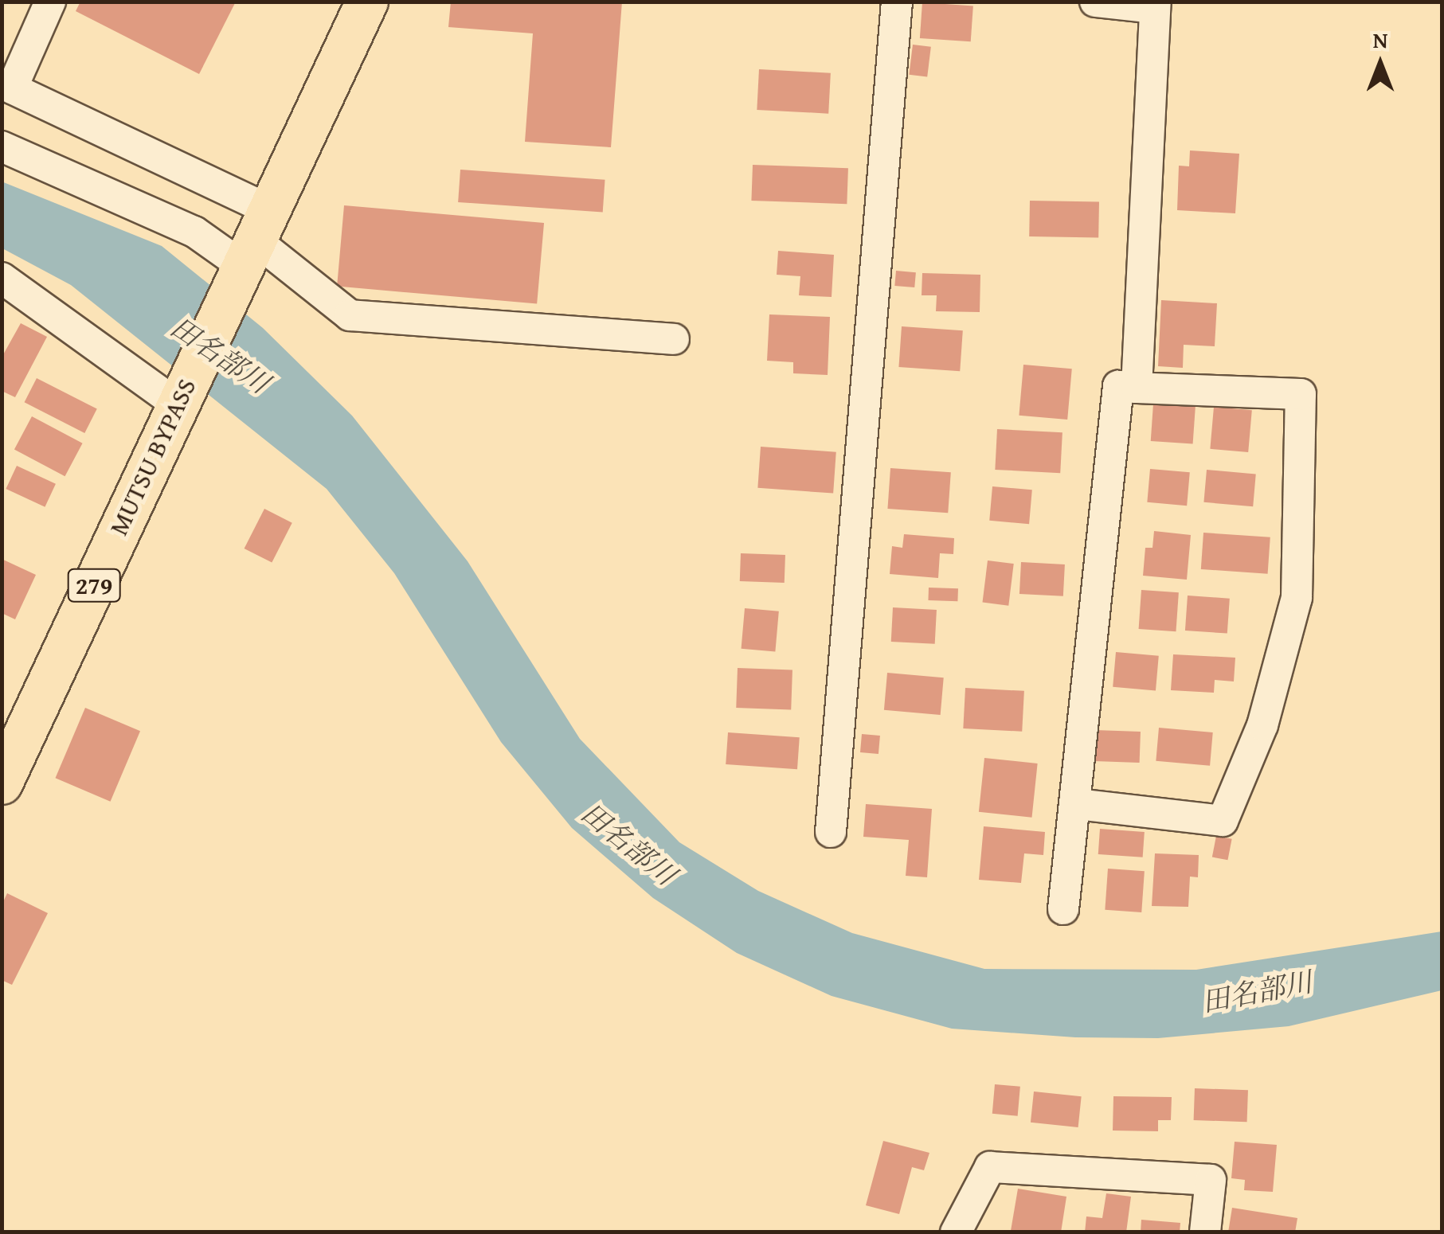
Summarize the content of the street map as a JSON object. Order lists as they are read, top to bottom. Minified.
{"streets":{"highway":["MUTSU BYPASS","279"]},"water":["田名部川"],"north":"top"}
